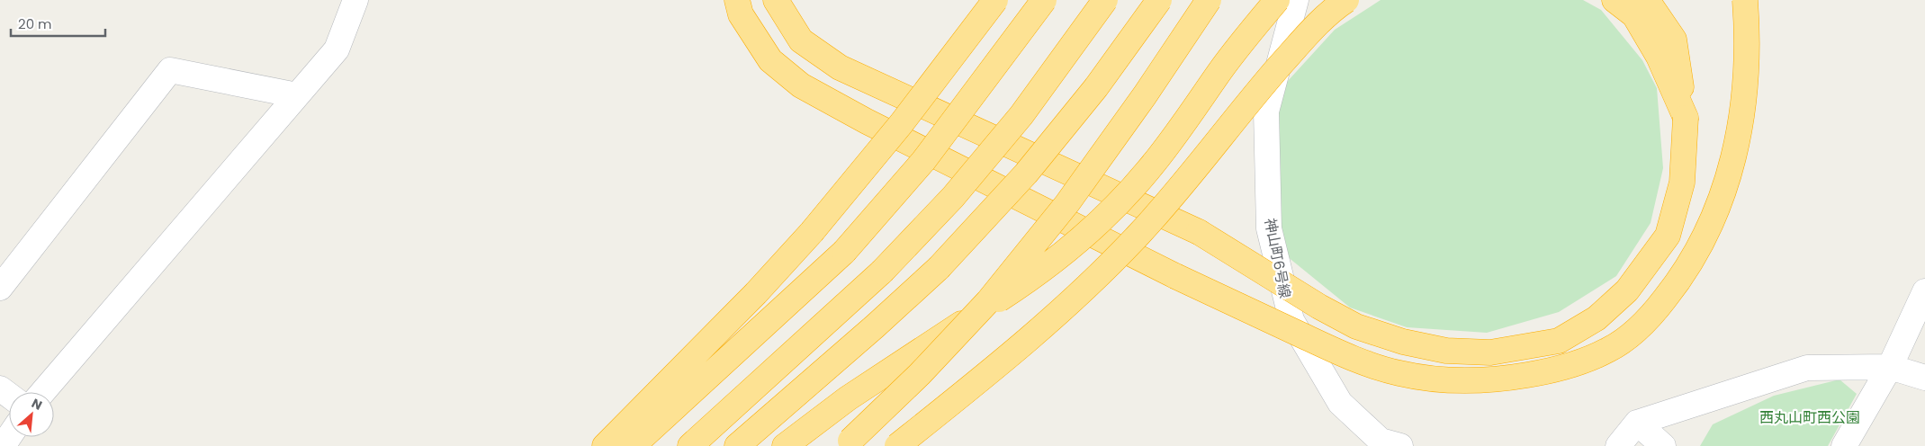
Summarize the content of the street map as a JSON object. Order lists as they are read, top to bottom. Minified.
{"streets":{"street":["神山町6号線"]},"parks":["西丸山町西公園"],"scale_bar":"20 m","north":"top right"}
